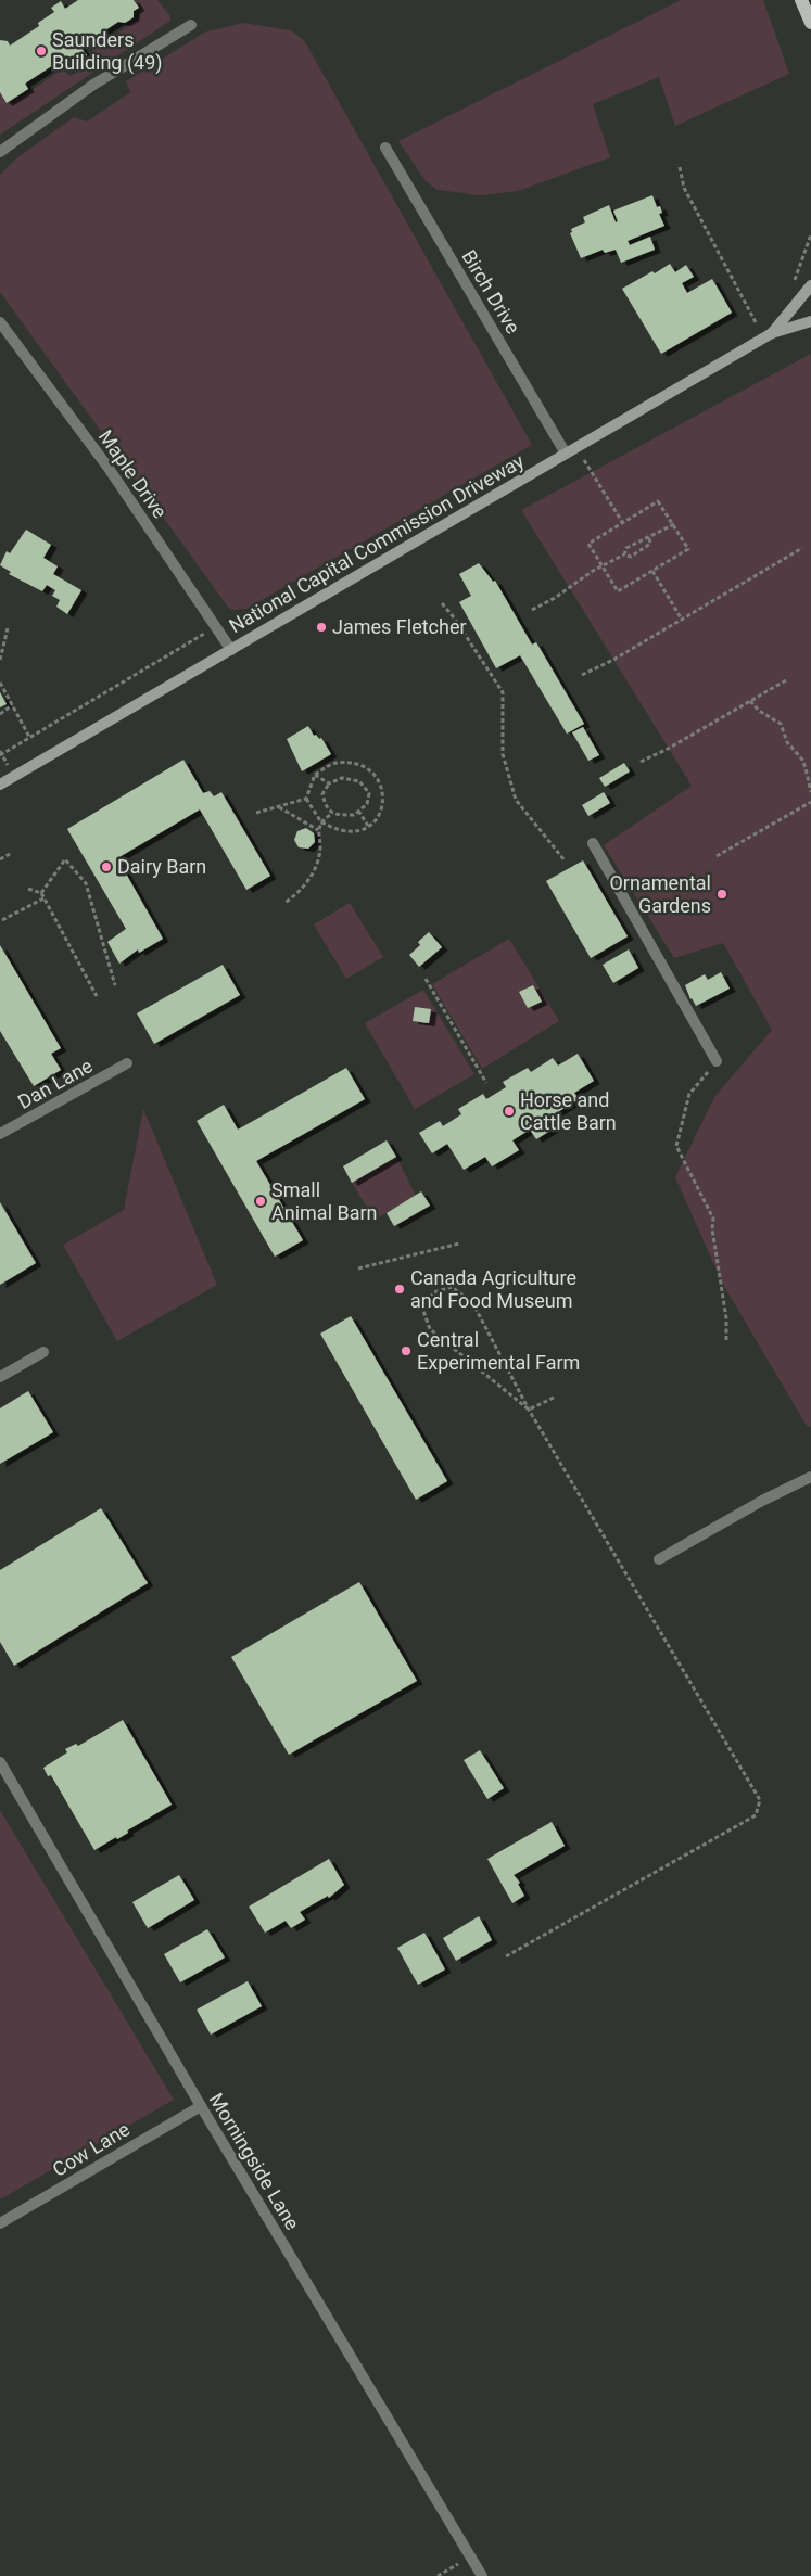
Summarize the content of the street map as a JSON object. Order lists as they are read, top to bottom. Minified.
{"streets":{"street":["Birch Drive","Maple Drive","National Capital Commission Driveway","Dan Lane","Cow Lane","Morningside Lane"]},"crossings":[["Birch Drive","National Capital Commission Driveway"],["Maple Drive","National Capital Commission Driveway"],["Cow Lane","Morningside Lane"]],"places":["Saunders Building (49)","James Fletcher","Dairy Barn","Ornamental Gardens","Horse and Cattle Barn","Small Animal Barn","Canada Agriculture and Food Museum","Central Experimental Farm"]}
